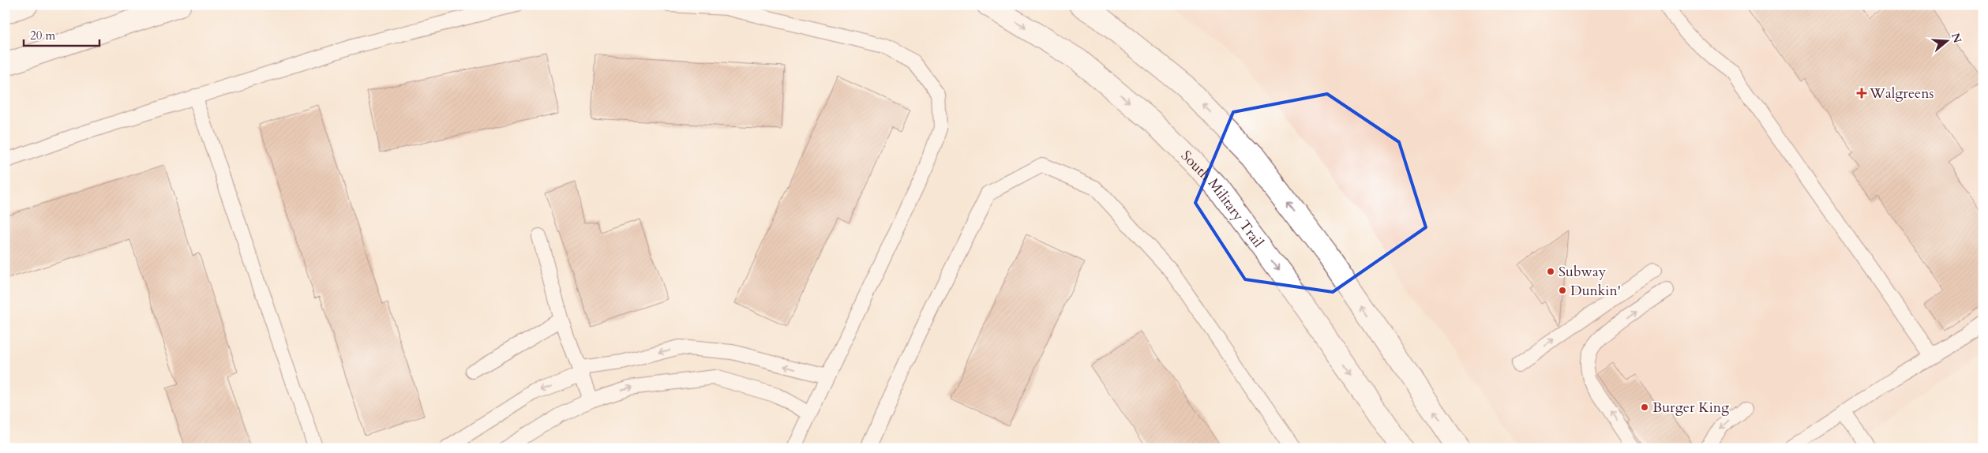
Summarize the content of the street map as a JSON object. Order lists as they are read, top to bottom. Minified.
{"streets":{"street":["South Military Trail"]},"places":{"health":["Walgreens"],"other":["Subway","Dunkin'","Burger King"]},"scale_bar":"20 m","north":"right"}
